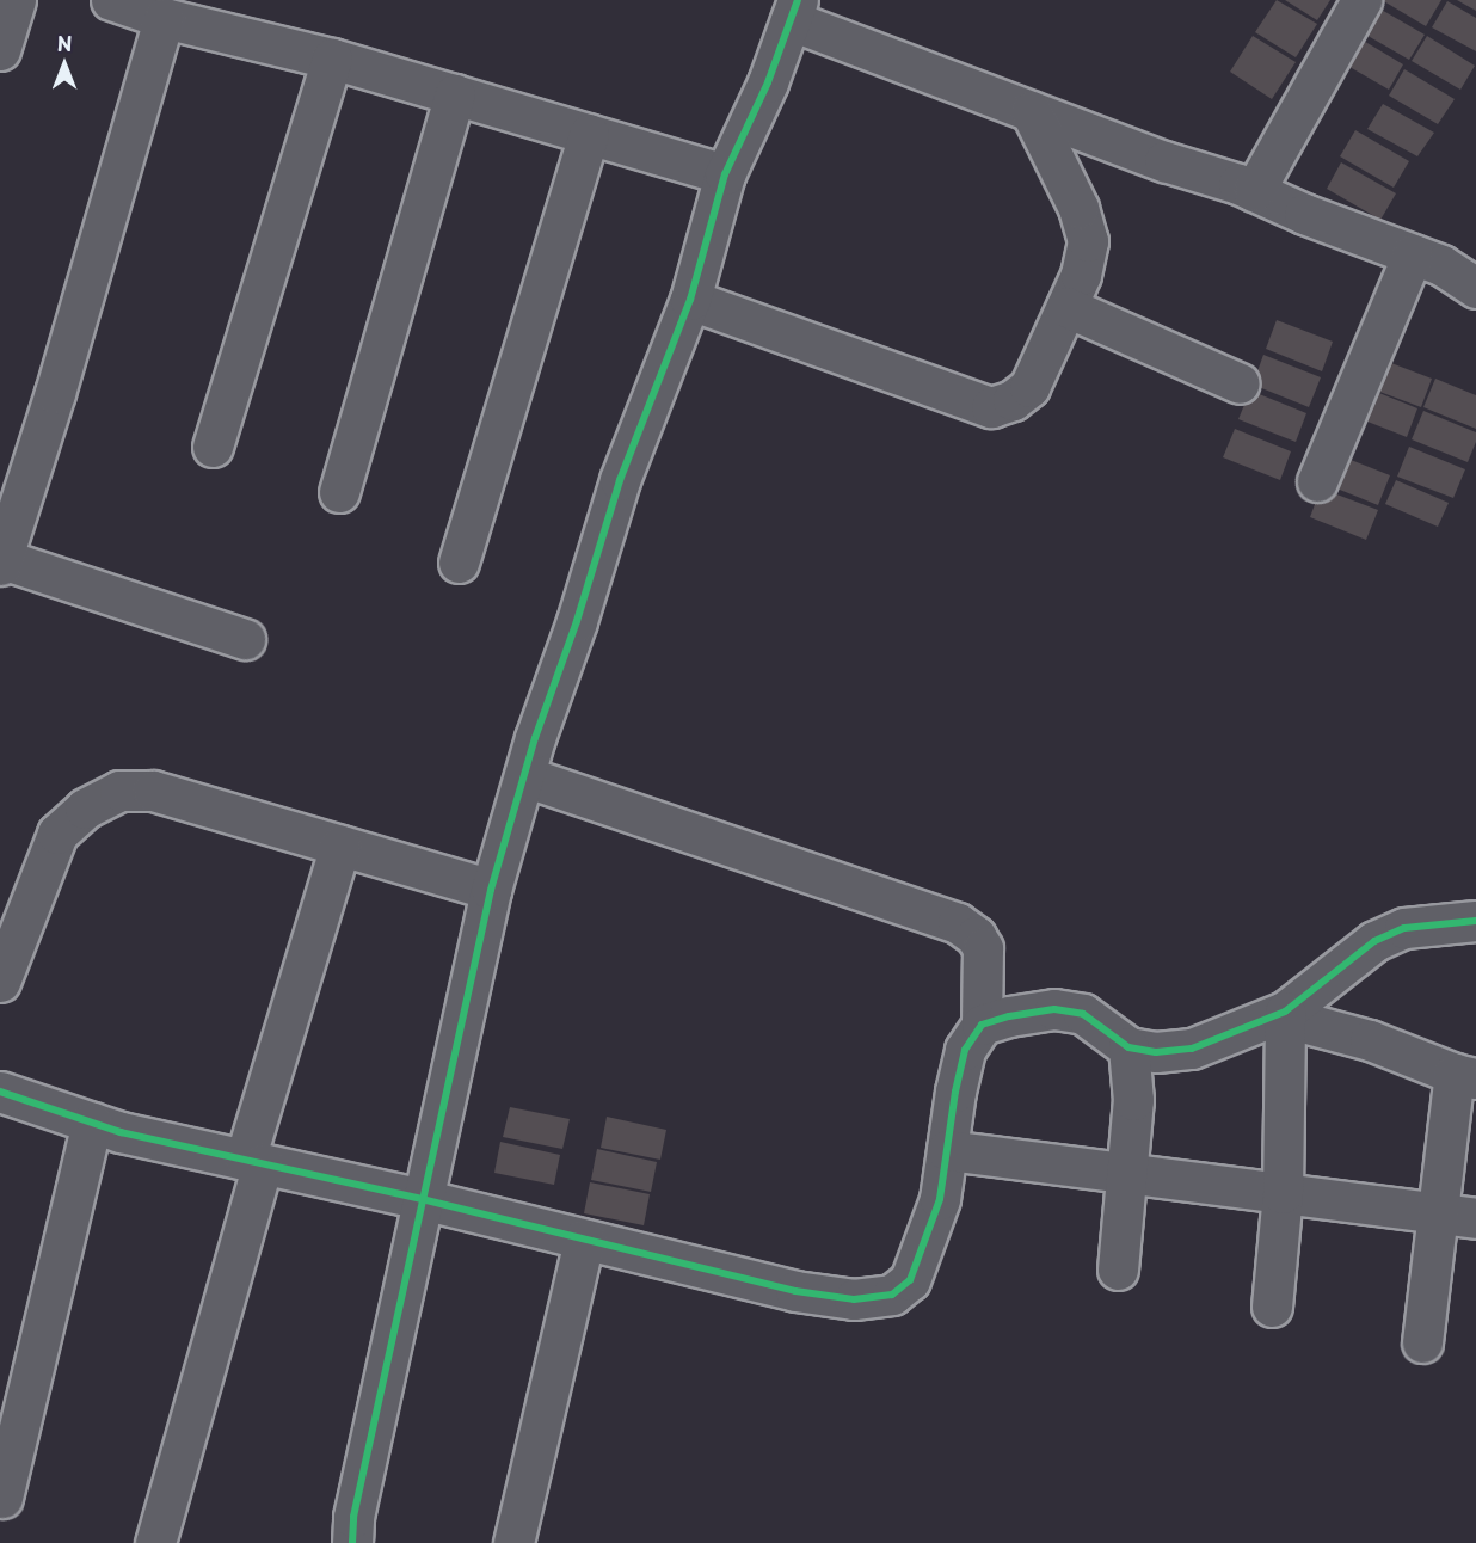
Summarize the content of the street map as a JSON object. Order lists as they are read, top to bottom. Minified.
{"north":"top"}
